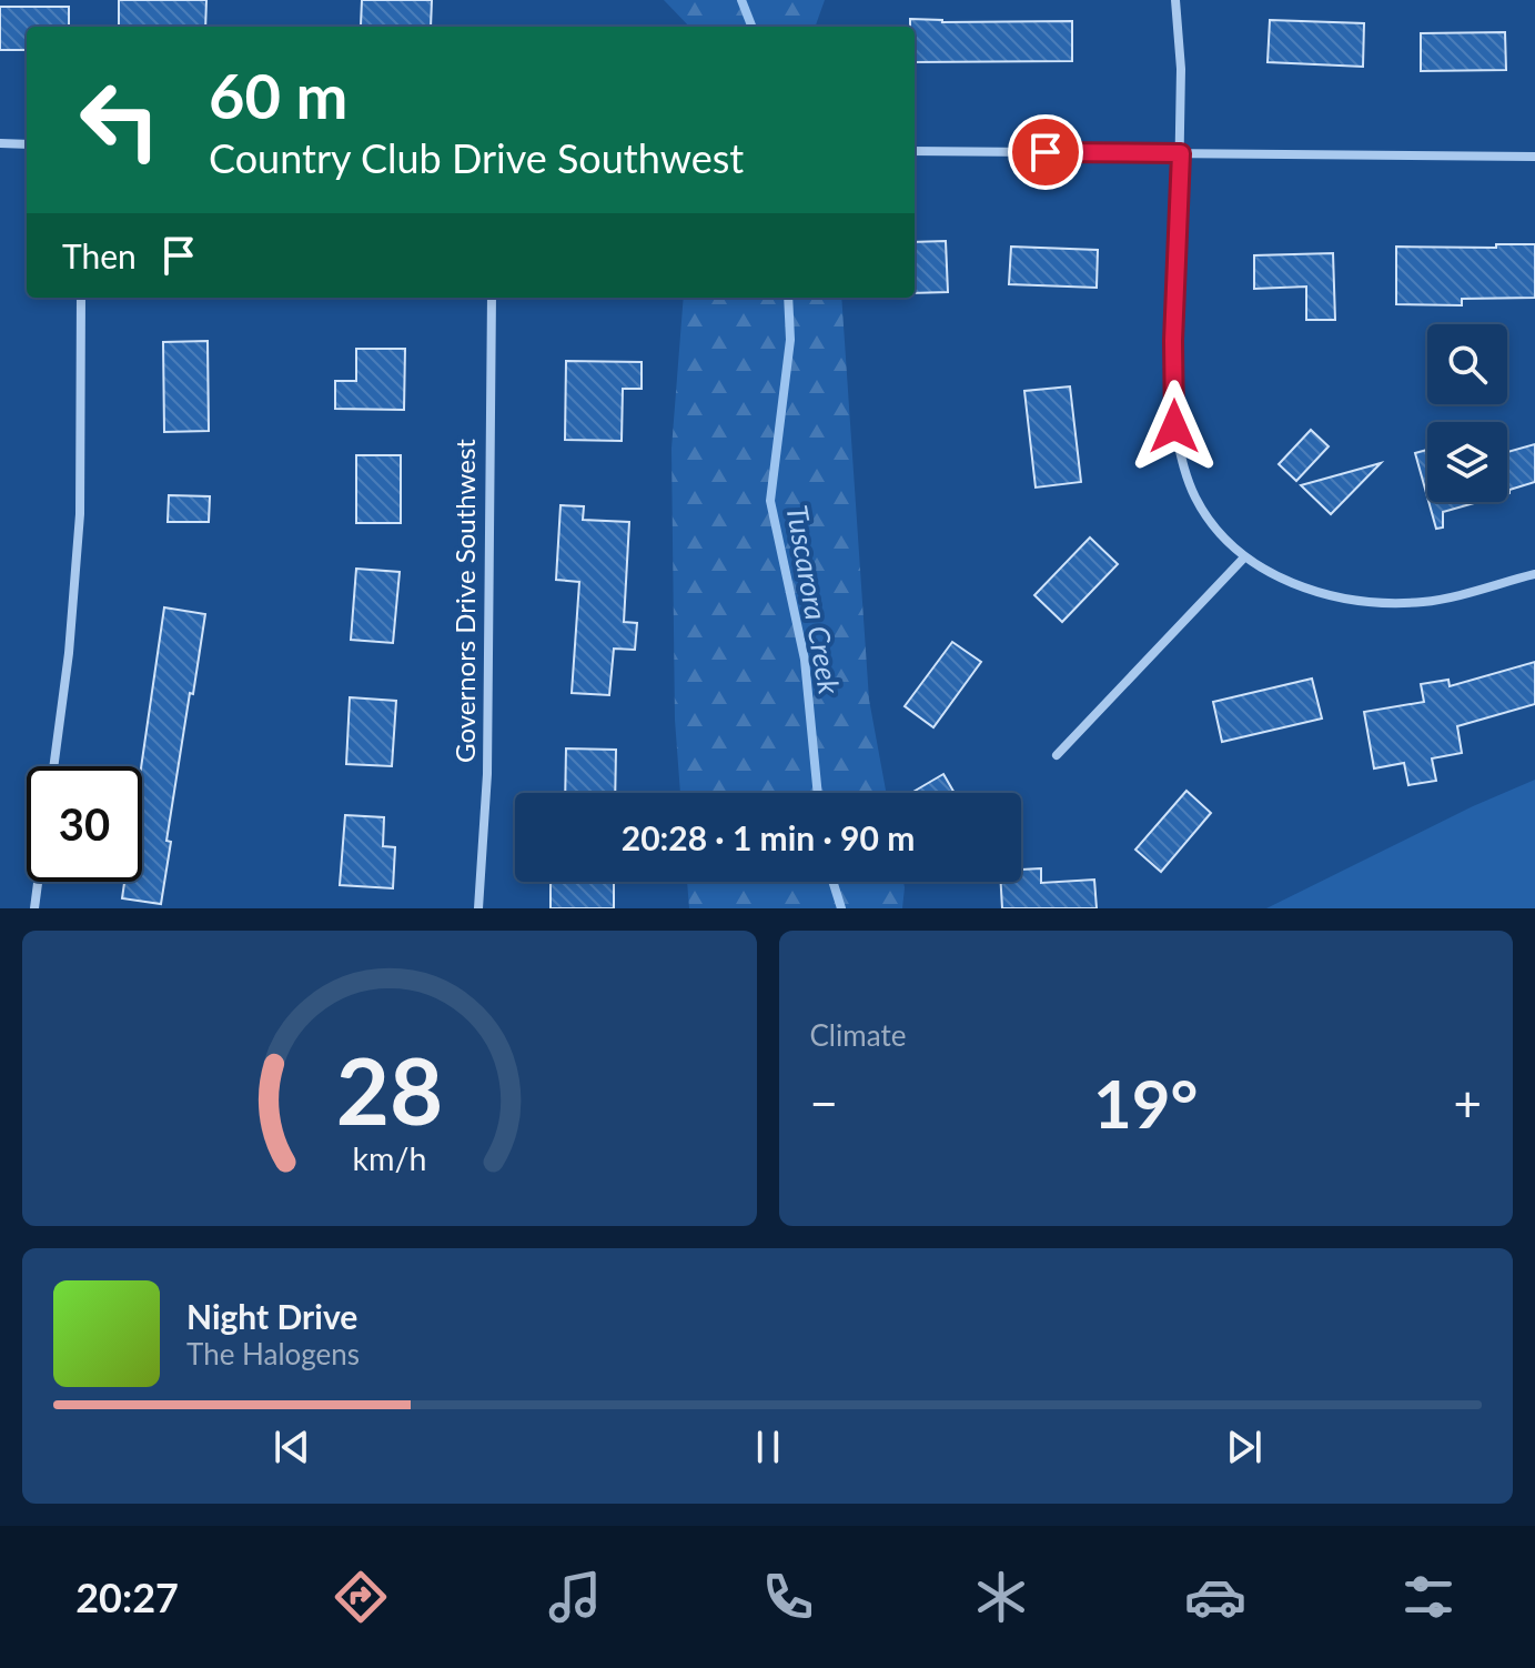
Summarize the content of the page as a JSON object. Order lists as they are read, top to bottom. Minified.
{"streets":{"street":["Governors Drive Southwest"]},"water":["Tuscarora Creek"],"page":{"turn":["60 m","Country Club Drive Southwest"],"then":"Then","limit":"30","trip":"20:28 · 1 min · 90 m","tile":"Climate","heat":["−","19°","+"],"song":["Night Drive","The Halogens"],"tabs":"20:27","gauge":["28","km/h"]}}
